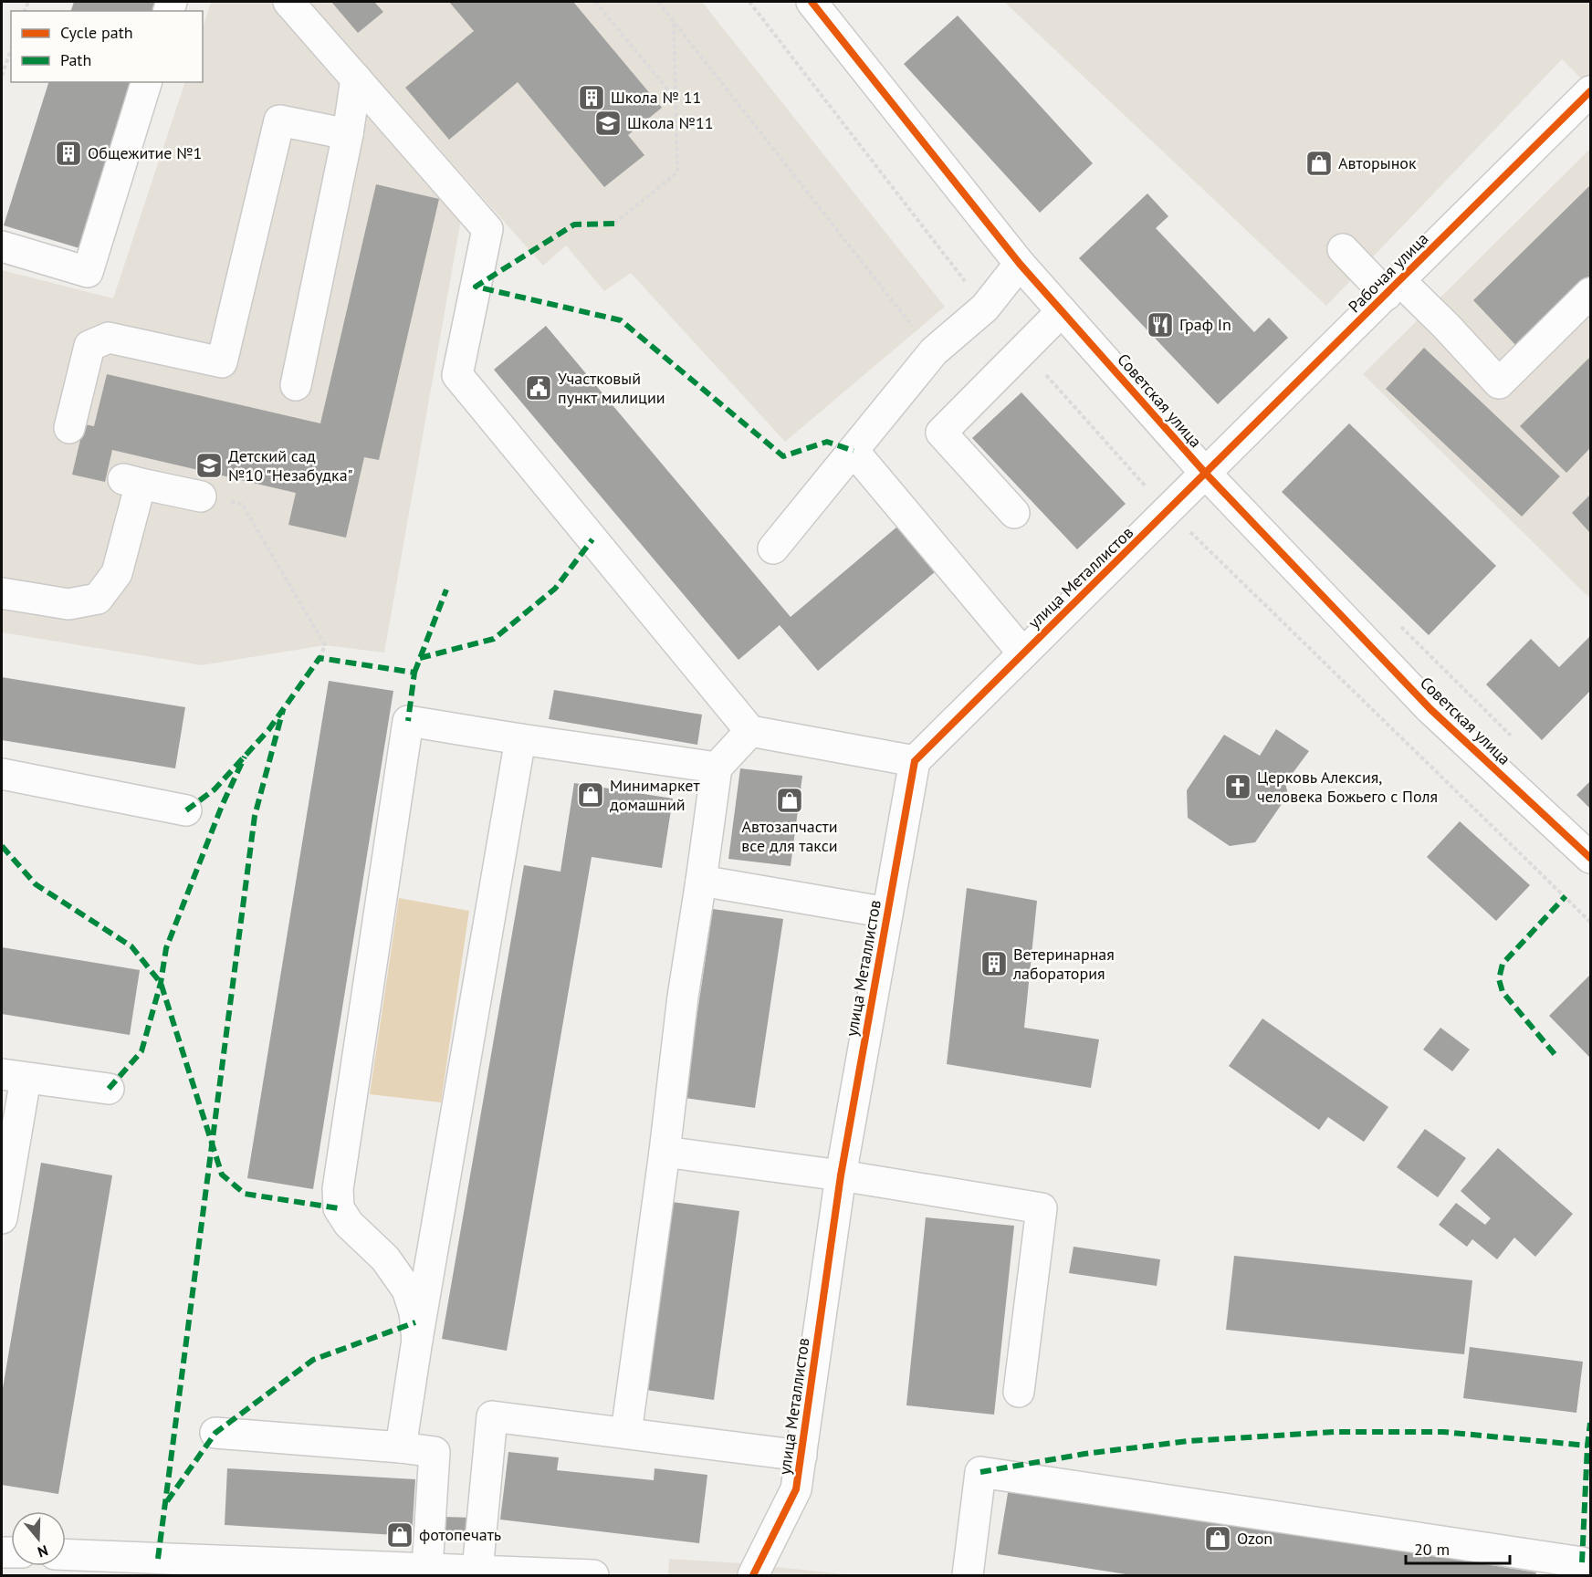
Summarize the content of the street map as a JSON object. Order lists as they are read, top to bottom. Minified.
{"streets":{"street":["Рабочая улица","Советская улица","улица Металлистов"]},"crossings":[["Рабочая улица","Советская улица"],["Рабочая улица","улица Металлистов"],["Советская улица","улица Металлистов"]],"places":{"building":["Школа № 11","Общежитие №1","Ветеринарная лаборатория"],"school or university":["Школа №11","Детский сад №10 \"Незабудка\""],"shop":["Авторынок","Минимаркет домашний","Автозапчасти все для такси","фотопечать","Ozon"],"restaurant":["Граф In"],"public building":["Участковый пункт милиции"],"church":["Церковь Алексия, человека Божьего с Поля"]},"legend":["Cycle path","Path"],"scale_bar":"20 m","north":"bottom"}
